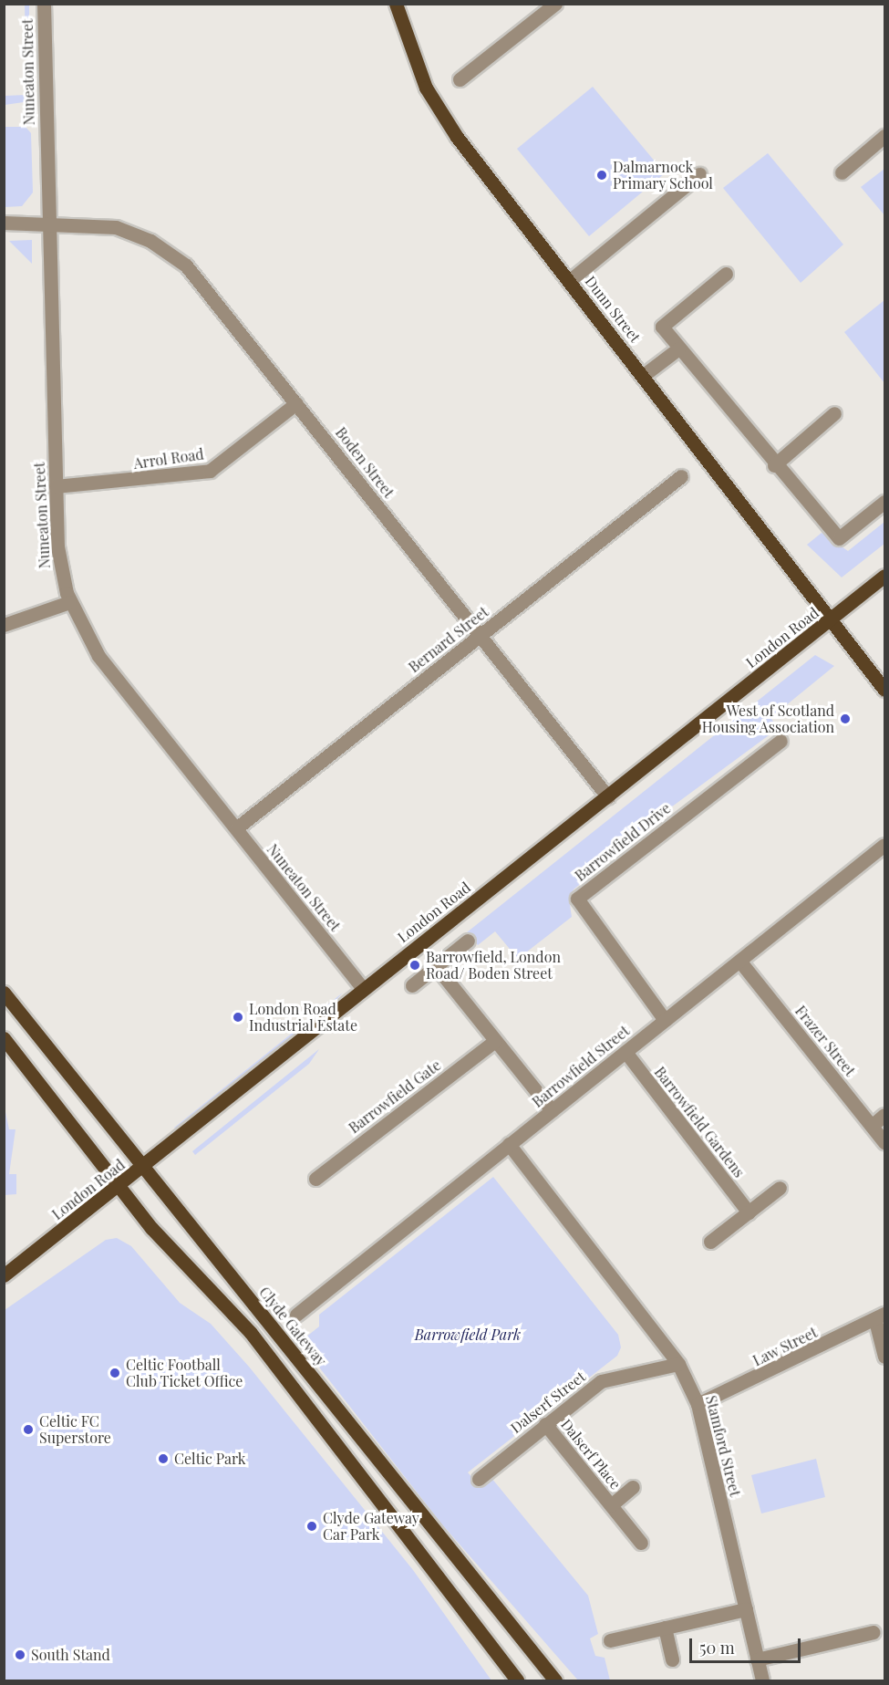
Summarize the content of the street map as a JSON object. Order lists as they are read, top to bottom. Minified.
{"streets":{"main road":["Dunn Street","London Road","Clyde Gateway"],"street":["Nuneaton Street","Arrol Road","Boden Street","Bernard Street","Barrowfield Drive","Frazer Street","Barrowfield Street","Barrowfield Gate","Barrowfield Gardens","Law Street","Dalserf Street","Stamford Street","Dalserf Place"]},"crossings":[["Nuneaton Street","Arrol Road"],["Nuneaton Street","Boden Street"],["Nuneaton Street","London Road"],["Nuneaton Street","Bernard Street"],["Dunn Street","London Road"],["Arrol Road","Boden Street"],["Boden Street","London Road"],["Boden Street","Bernard Street"],["London Road","Clyde Gateway"],["Barrowfield Drive","Barrowfield Street"],["Frazer Street","Barrowfield Street"],["Barrowfield Street","Barrowfield Gardens"],["Barrowfield Street","Stamford Street"],["Law Street","Stamford Street"],["Dalserf Street","Stamford Street"],["Dalserf Street","Dalserf Place"]],"parks":["Barrowfield Park"],"places":["Dalmarnock Primary School","West of Scotland Housing Association","Barrowfield, London Road/ Boden Street","London Road Industrial Estate","Celtic Football Club Ticket Office","Celtic FC Superstore","Celtic Park","Clyde Gateway Car Park","South Stand"],"scale_bar":"50 m"}
